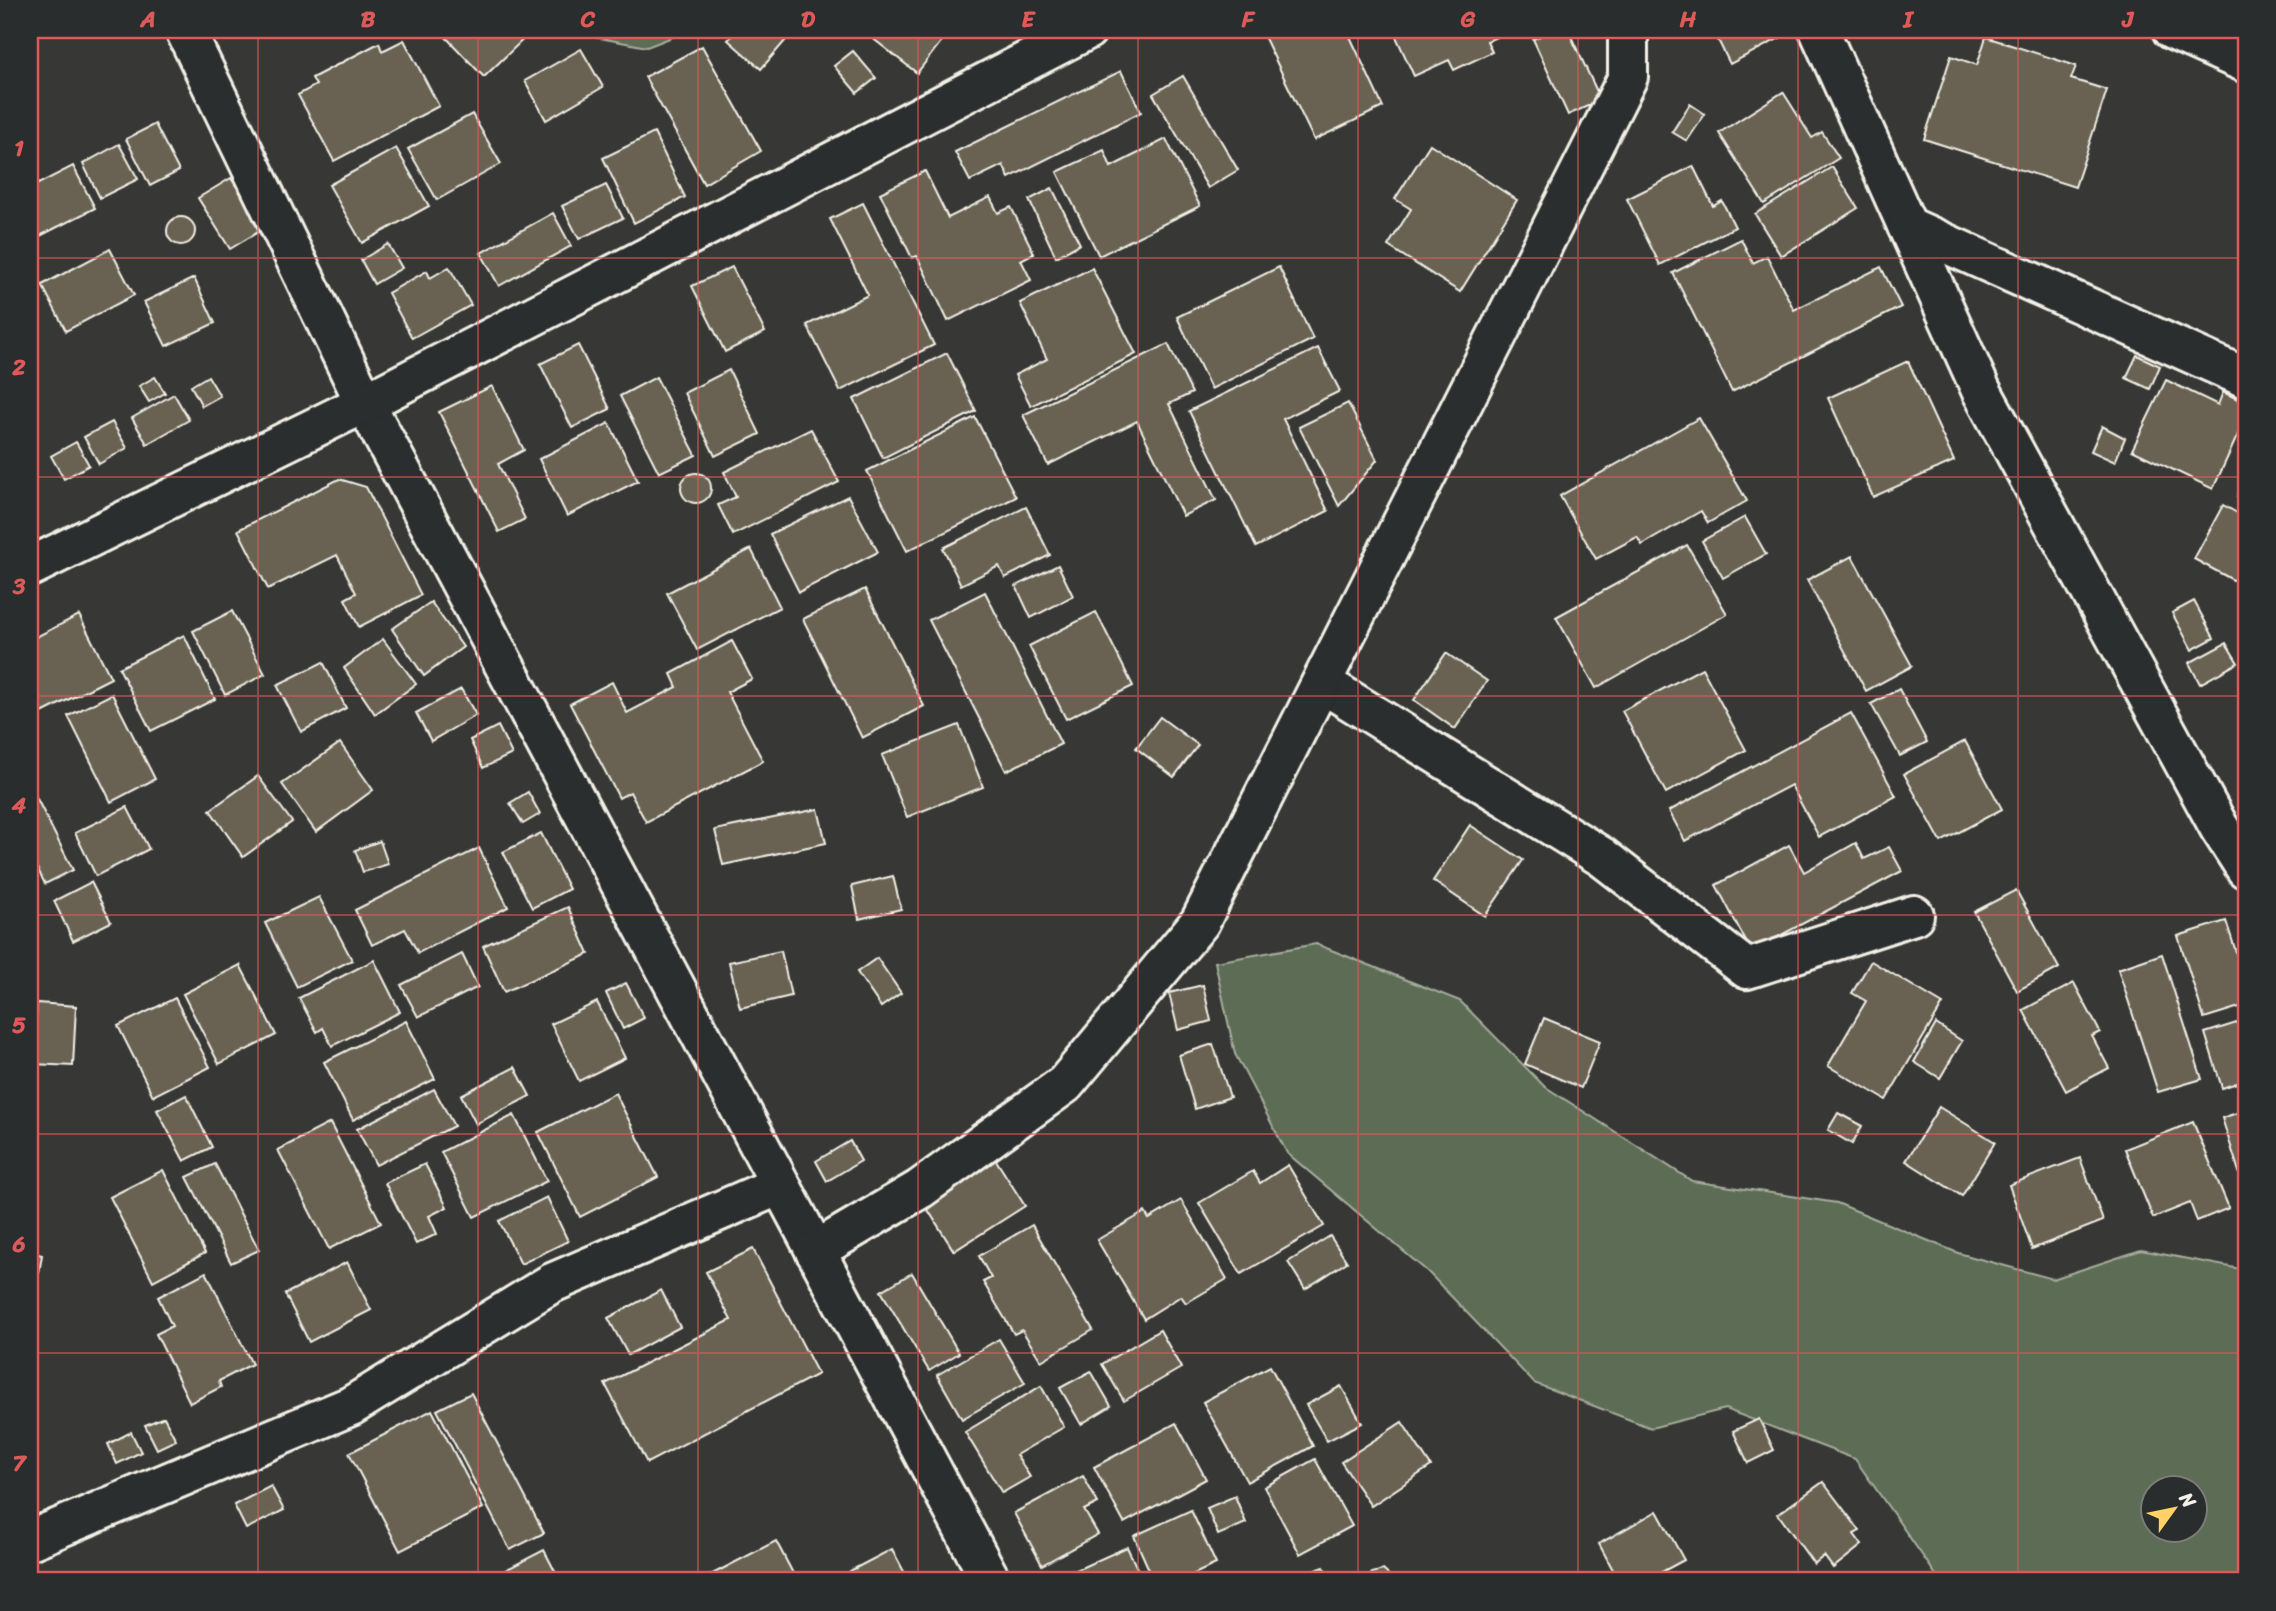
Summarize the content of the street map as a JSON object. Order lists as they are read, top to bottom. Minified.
{"north":"top right","grid":{"columns":["A","B","C","D","E","F","G","H","I","J"],"rows":["1","2","3","4","5","6","7"]}}
